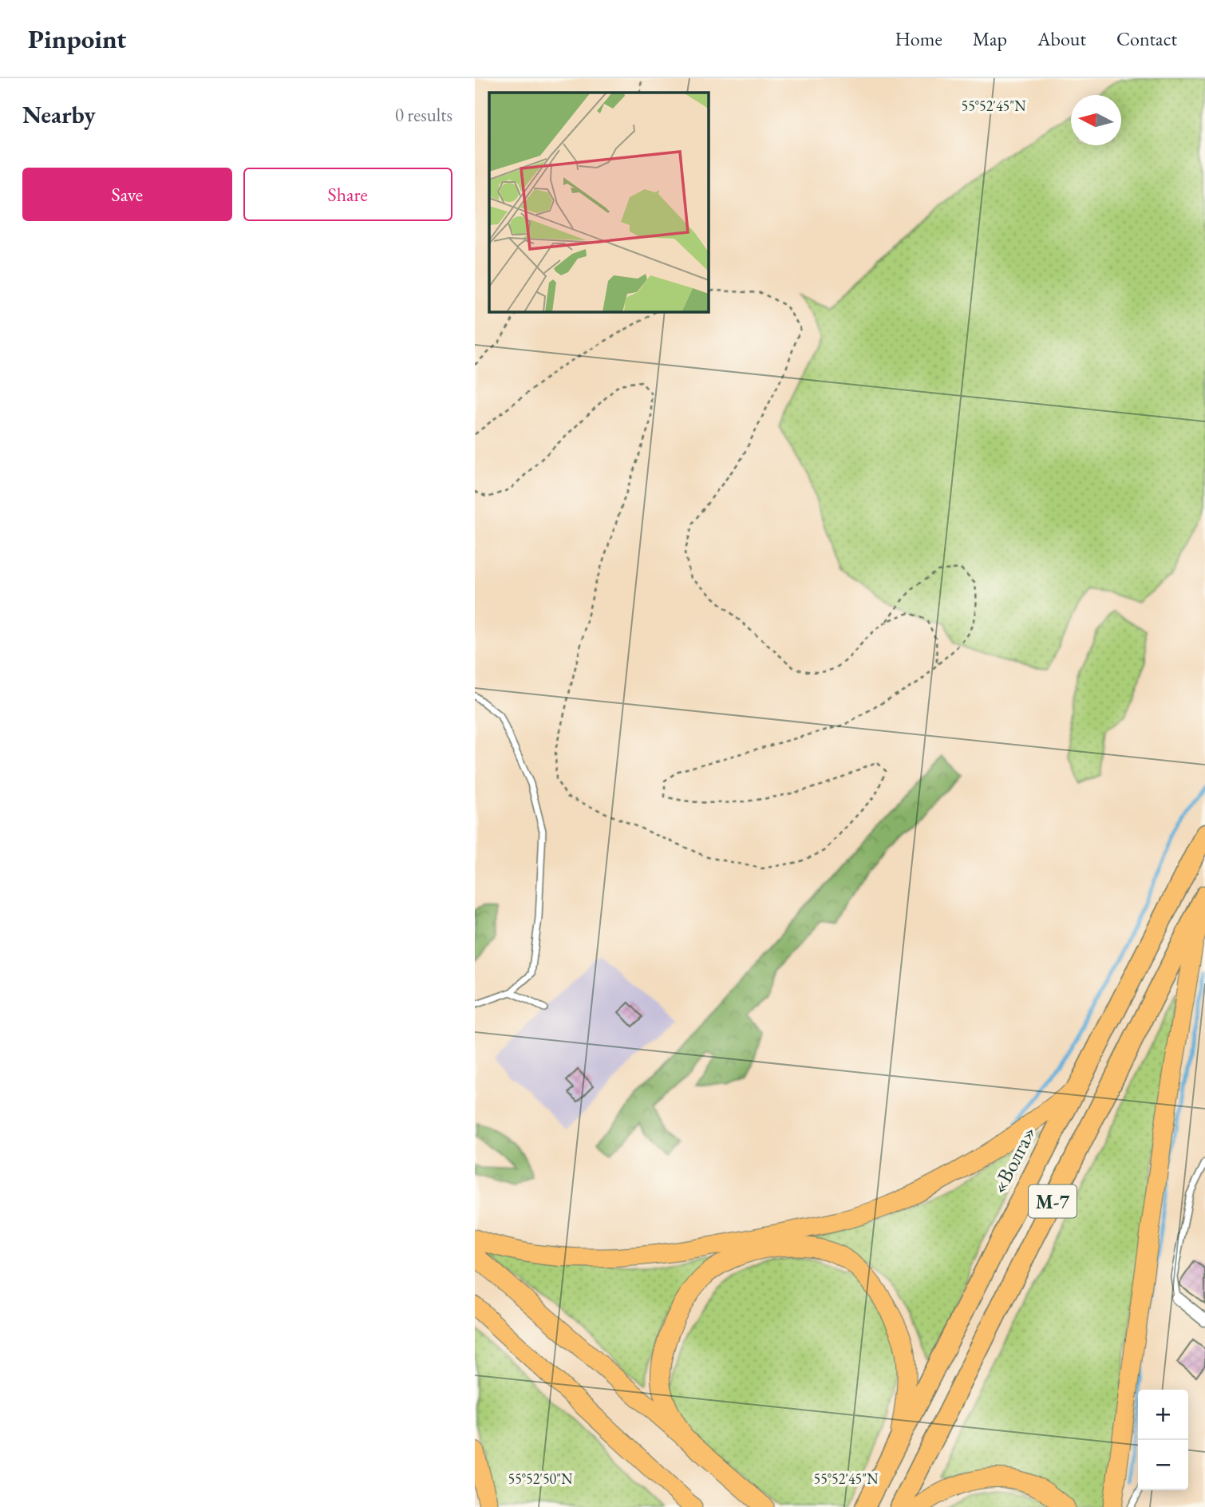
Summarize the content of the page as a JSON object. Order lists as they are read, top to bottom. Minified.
{"streets":{"highway":["«Волга»","М-7"]},"north":"left","page":{"header":"Pinpoint","nav":["Home","Map","About","Contact"],"heading":["Nearby","0 results"],"buttons":["Save","Share"],"map_buttons":["+","−"]},"coordinates":["55°52'45\"N","55°52'50\"N"]}
